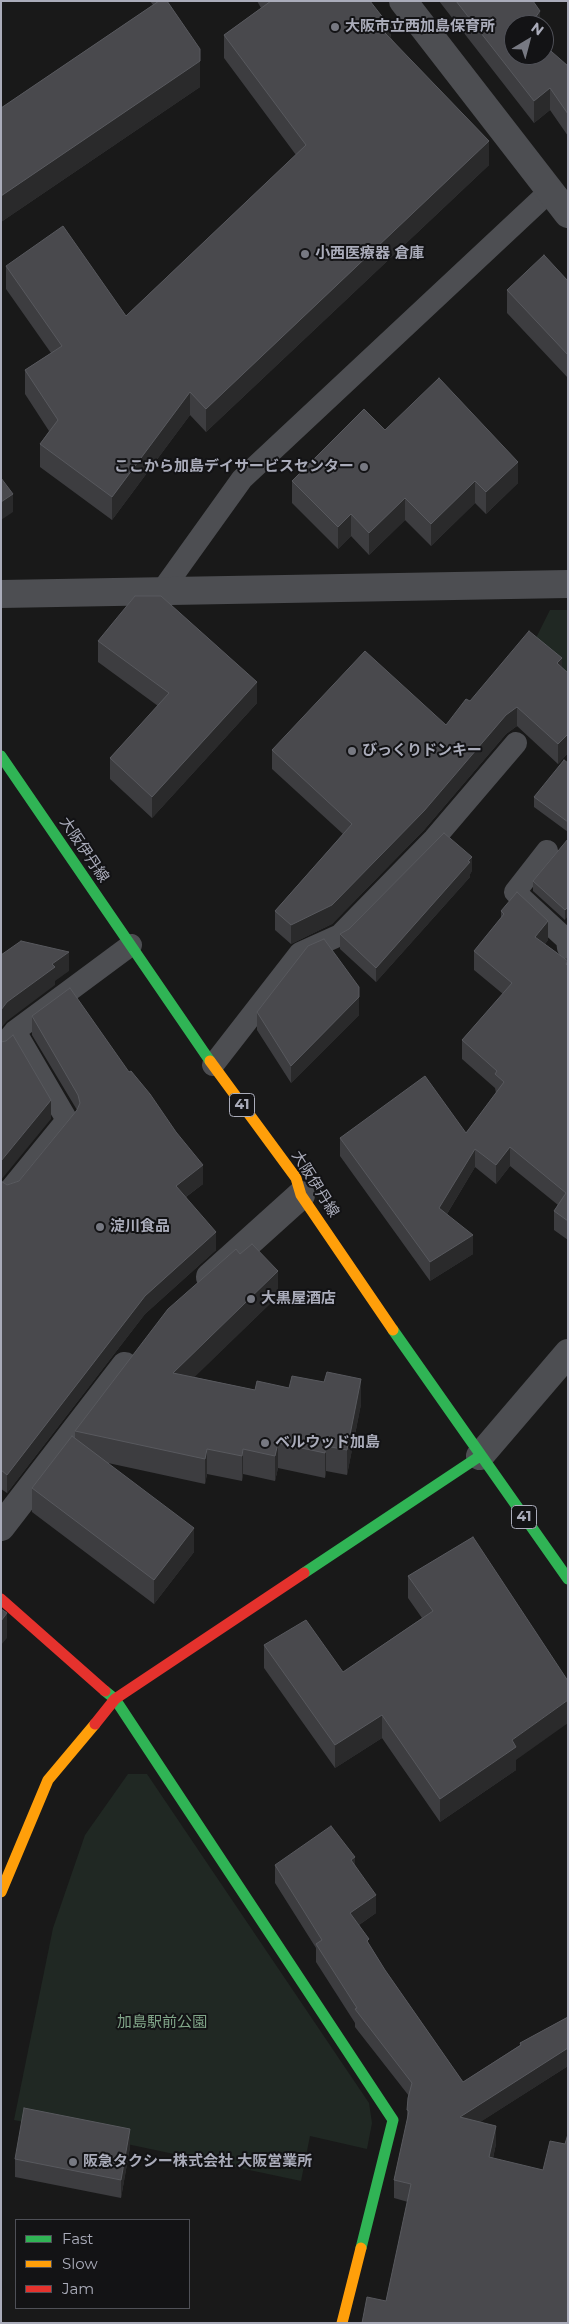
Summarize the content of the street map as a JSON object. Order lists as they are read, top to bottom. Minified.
{"streets":{"street":["大阪伊丹線","41"]},"parks":["加島駅前公園"],"places":["大阪市立西加島保育所","小西医療器 倉庫","ここから加島デイサービスセンター","びっくりドンキー","淀川食品","大黒屋酒店","ベルウッド加島","阪急タクシー株式会社 大阪営業所"],"legend":["Fast","Slow","Jam"],"north":"top right"}
